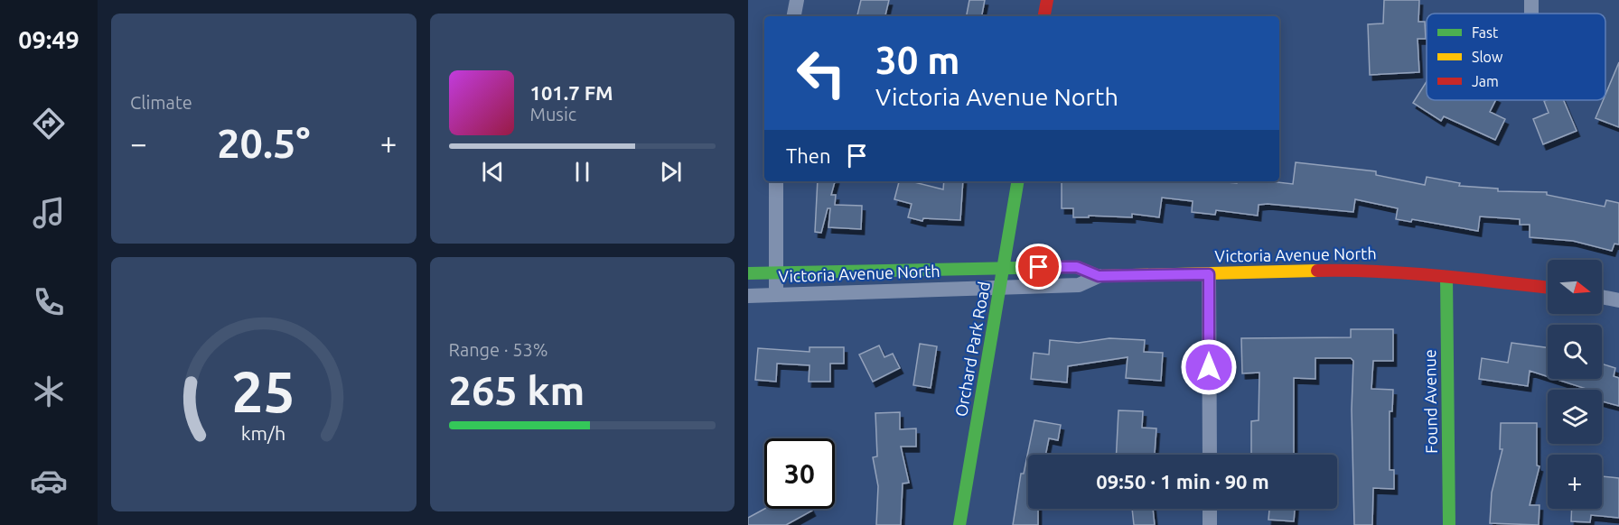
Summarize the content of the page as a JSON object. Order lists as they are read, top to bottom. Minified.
{"streets":{"street":["Victoria Avenue North","Orchard Park Road","Found Avenue"]},"crossings":[["Victoria Avenue North","Orchard Park Road"],["Victoria Avenue North","Found Avenue"]],"legend":["Fast","Slow","Jam"],"north":"right","page":{"tabs":"09:49","tile":["Climate",["Range · 53%","265 km"]],"turn":["30 m","Victoria Avenue North"],"song":["101.7 FM","Music"],"heat":["−","20.5°","+"],"then":"Then","map_buttons":"+","limit":"30","trip":"09:50 · 1 min · 90 m","gauge":["25","km/h"]}}
